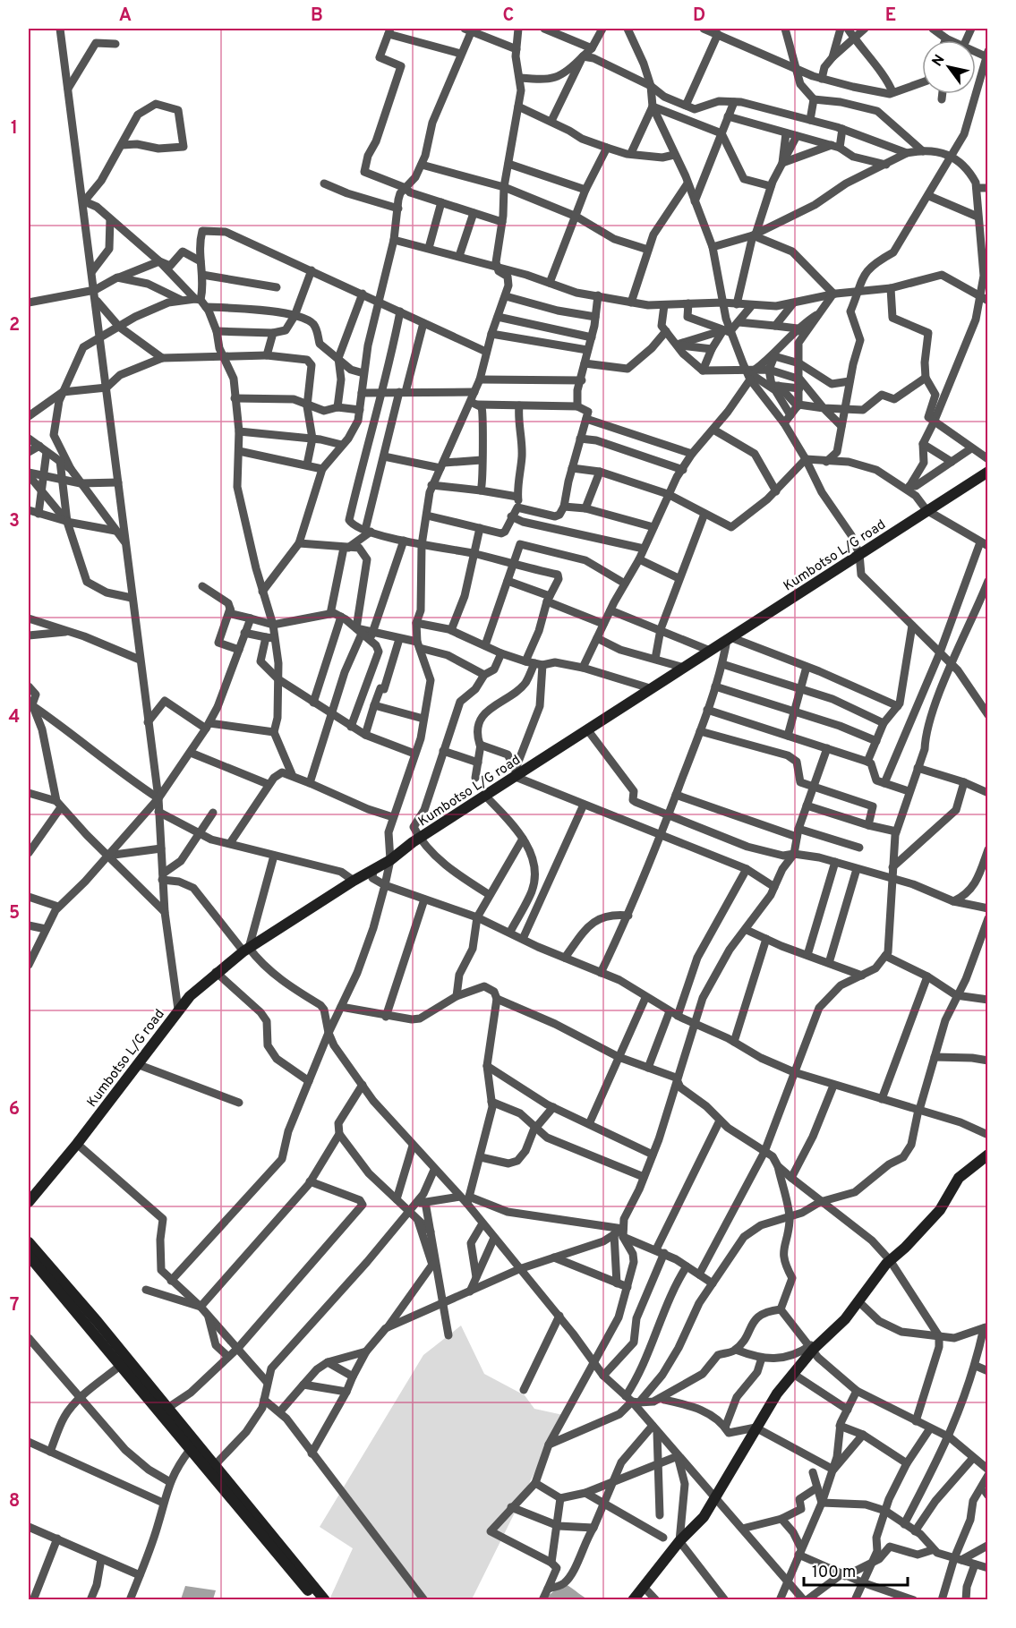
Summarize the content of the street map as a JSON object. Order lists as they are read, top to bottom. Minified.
{"streets":{"street":["Kumbotso L/G road"]},"scale_bar":"100 m","north":"top left","grid":{"columns":["A","B","C","D","E"],"rows":["1","2","3","4","5","6","7","8"]}}
